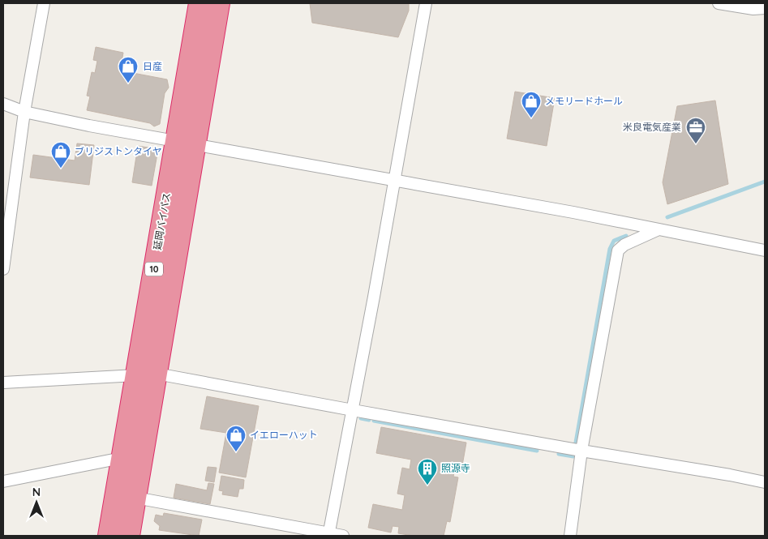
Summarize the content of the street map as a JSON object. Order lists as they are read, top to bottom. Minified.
{"streets":{"highway":["延岡バイパス","10"]},"places":{"shop":["日産","メモリードホール","ブリジストンタイヤ","イエローハット"],"office":["米良電気産業"],"building":["照源寺"]},"north":"top"}
